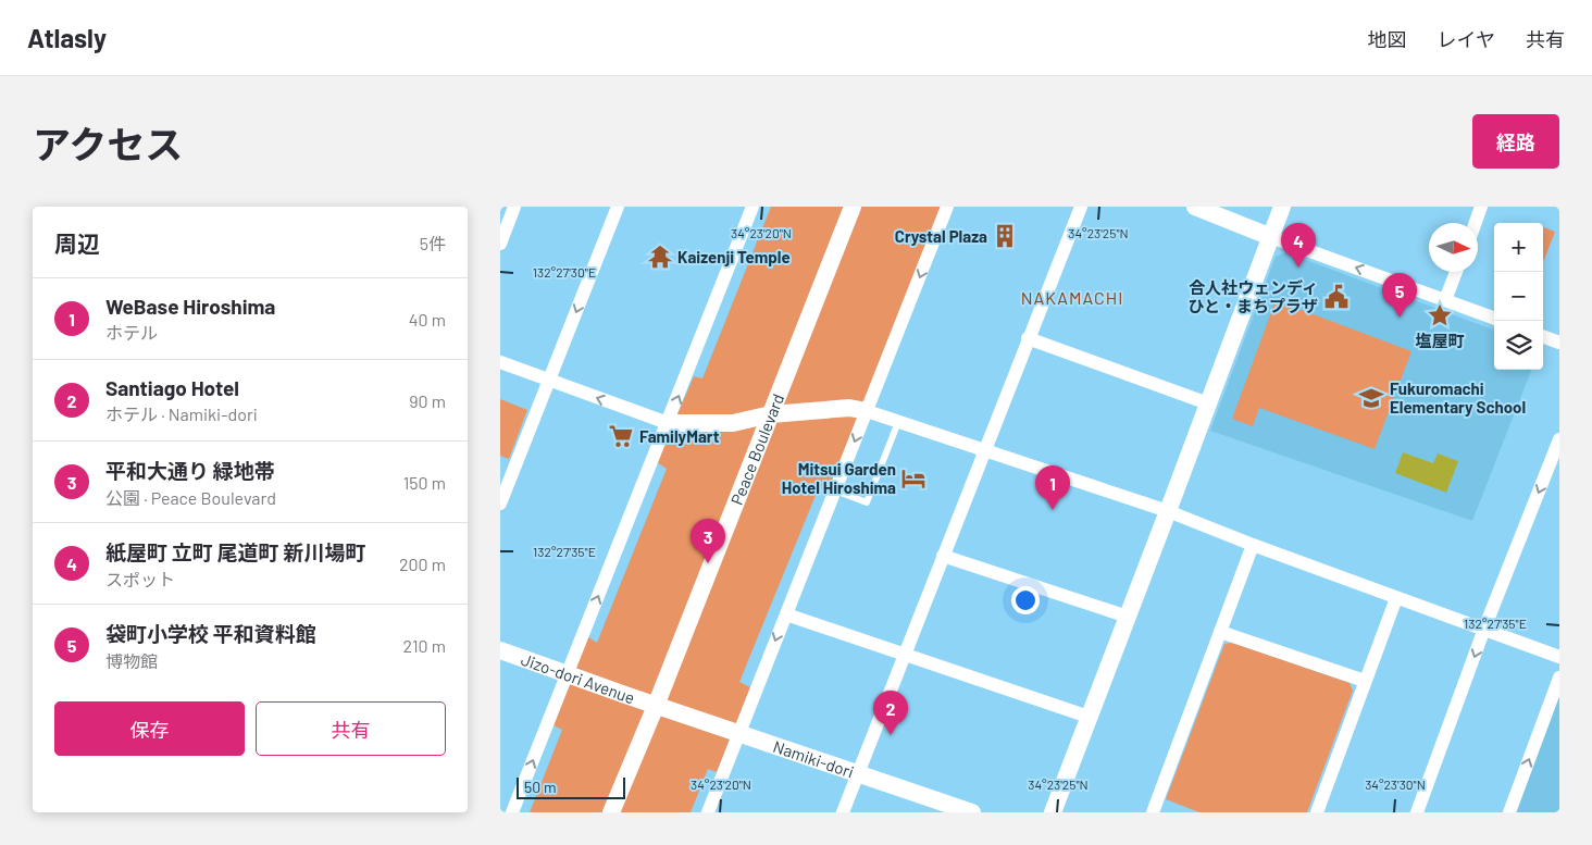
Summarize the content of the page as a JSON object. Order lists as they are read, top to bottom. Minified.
{"streets":{"street":["Peace Boulevard","Jizo-dori Avenue","Namiki-dori"]},"crossings":[["Peace Boulevard","Jizo-dori Avenue"],["Peace Boulevard","Namiki-dori"],["Jizo-dori Avenue","Namiki-dori"]],"districts":["NAKAMACHI"],"places":{"building":["Crystal Plaza"],"temple":["Kaizenji Temple"],"public building":["合人社ウェンディ ひと・まちプラザ"],"place":["塩屋町"],"school or university":["Fukuromachi Elementary School"],"supermarket":["FamilyMart"],"hotel":["Mitsui Garden Hotel Hiroshima"]},"scale_bar":"50 m","north":"right","page":{"header":"Atlasly","nav":["地図","レイヤ","共有"],"title":"アクセス","buttons":["経路",["保存","共有"]],"heading":["周辺","5件"],"map_buttons":["+","−"],"pins":["4","5","1","3","2"],"list":[{"mark":"1","name":"WeBase Hiroshima","note":"ホテル","value":"40 m"},{"mark":"2","name":"Santiago Hotel","note":"ホテル · Namiki-dori","value":"90 m"},{"mark":"3","name":"平和大通り 緑地帯","note":"公園 · Peace Boulevard","value":"150 m"},{"mark":"4","name":"紙屋町 立町 尾道町 新川場町","note":"スポット","value":"200 m"},{"mark":"5","name":"袋町小学校 平和資料館","note":"博物館","value":"210 m"}],"scale":"50 m"},"coordinates":["34°23'20\"N","34°23'25\"N","132°27'30\"E","132°27'35\"E","34°23'30\"N"]}
